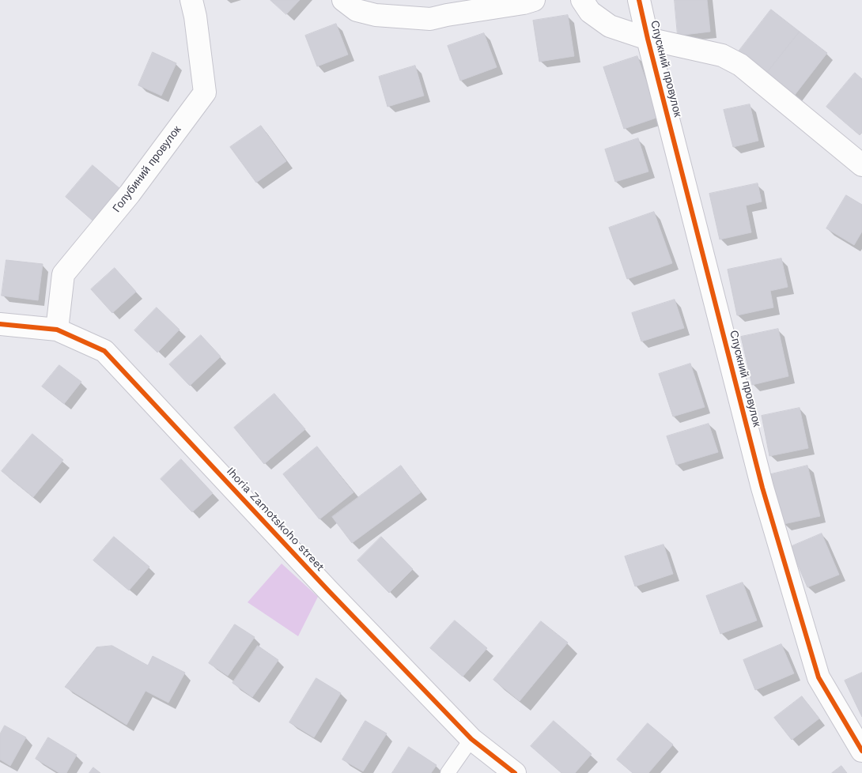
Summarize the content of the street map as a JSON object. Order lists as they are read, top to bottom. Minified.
{"streets":{"street":["Спускний провулок","Голубиний провулок","Ihoria Zamotskoho street"]},"crossings":[["Голубиний провулок","Ihoria Zamotskoho street"]]}
